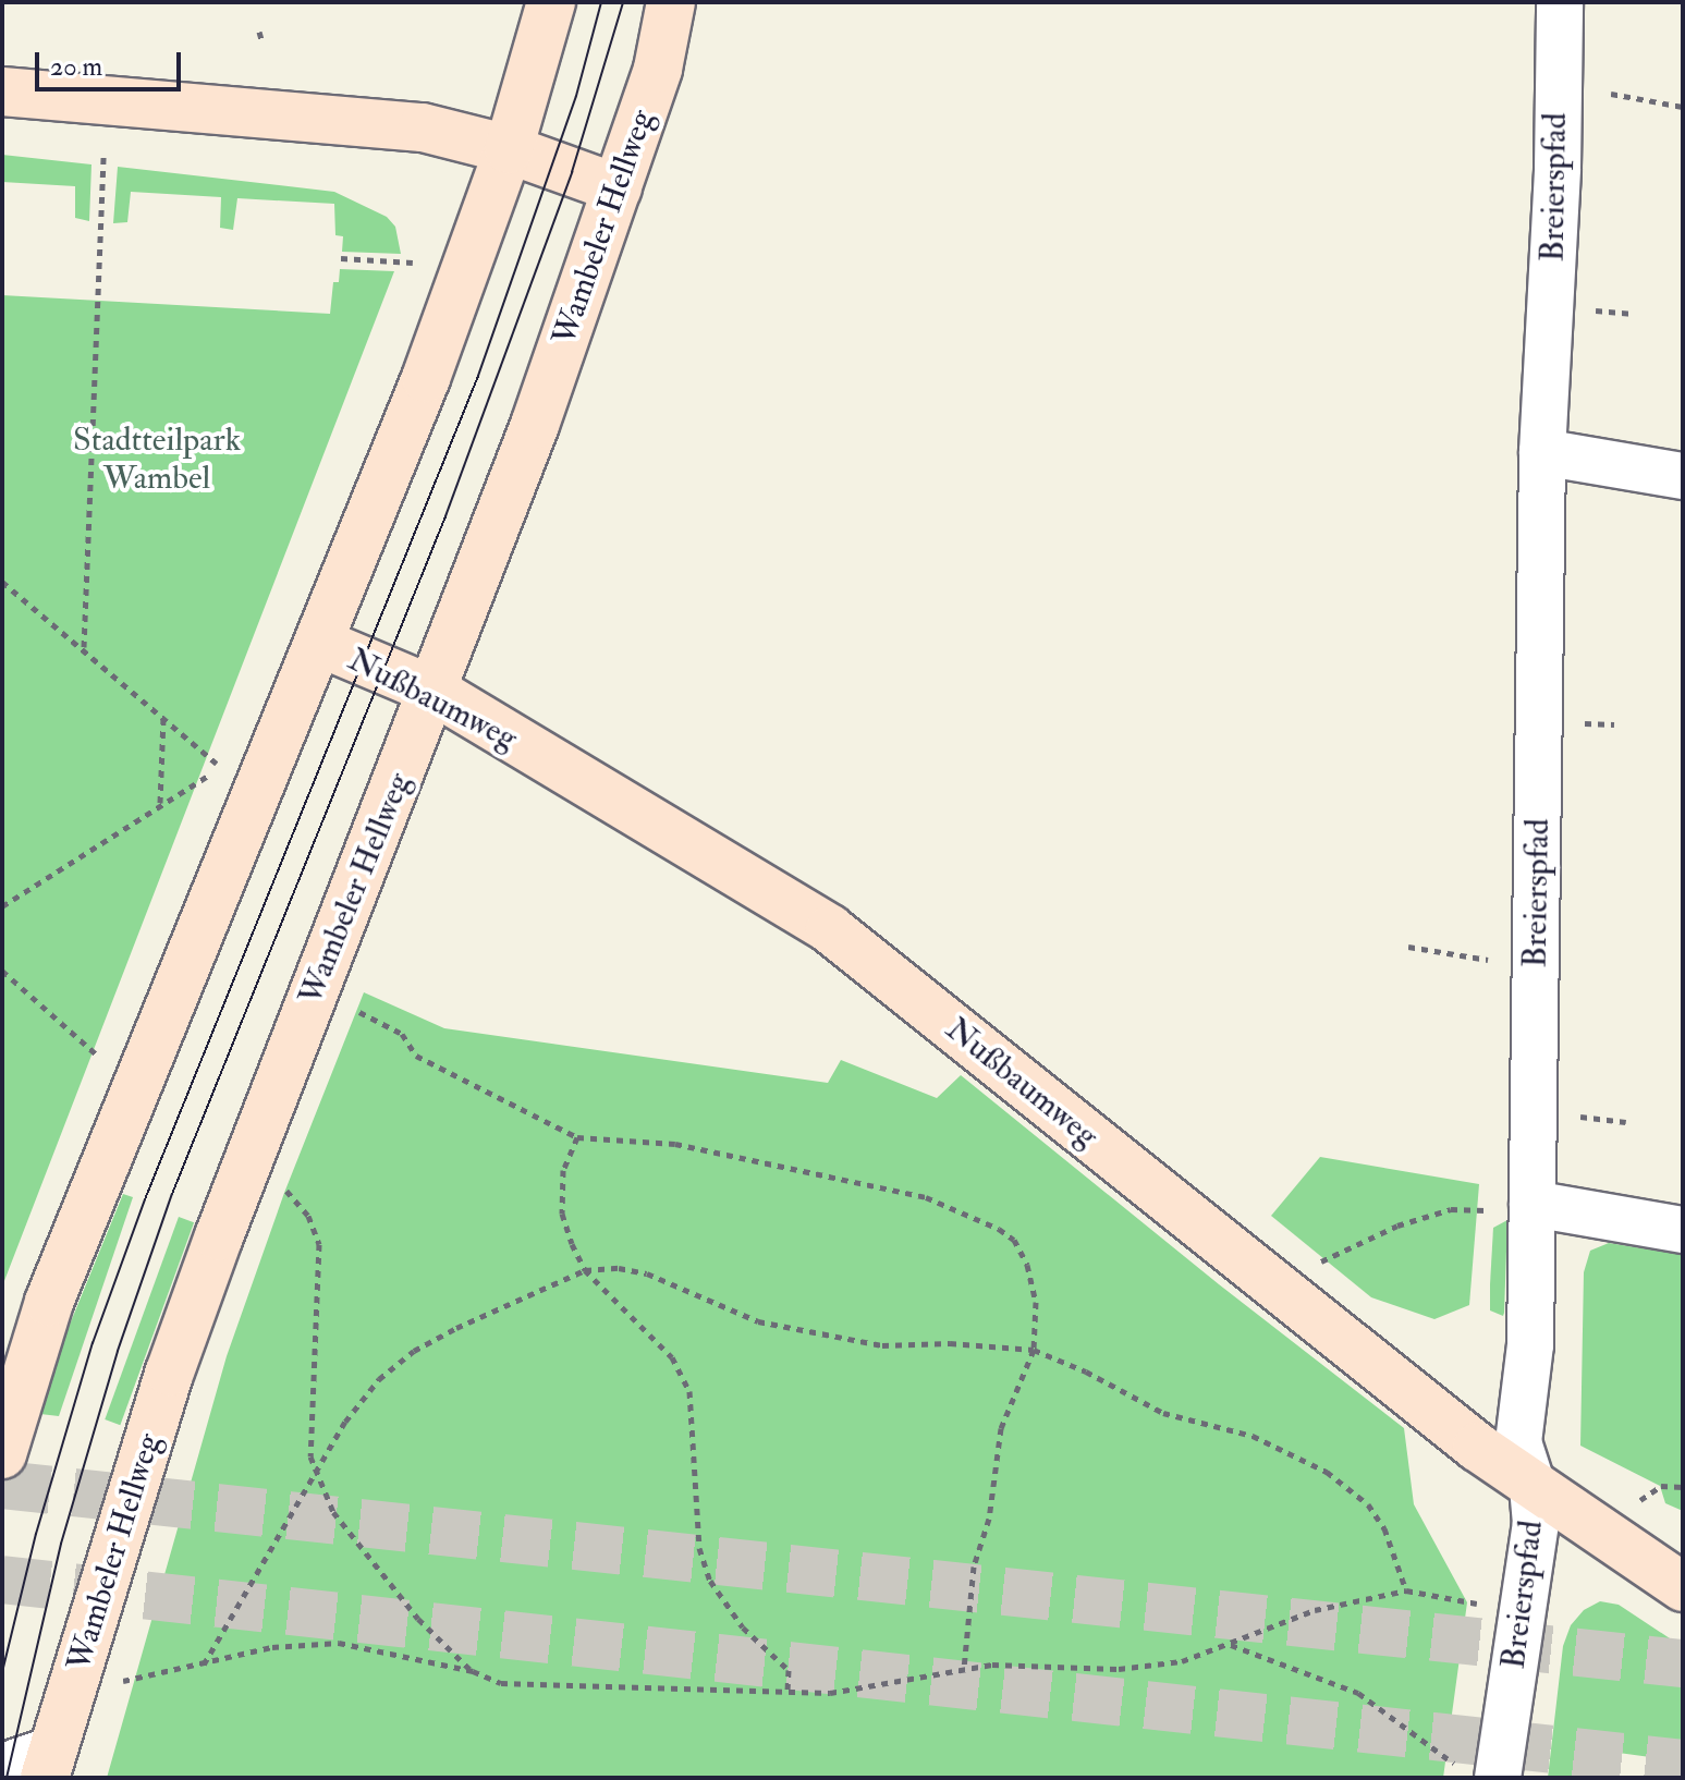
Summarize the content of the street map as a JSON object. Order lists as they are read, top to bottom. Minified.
{"streets":{"main road":["Wambeler Hellweg","Nußbaumweg"],"street":["Breierspfad"]},"crossings":[["Breierspfad","Nußbaumweg"],["Wambeler Hellweg","Nußbaumweg"]],"parks":["Stadtteilpark Wambel"],"scale_bar":"20 m"}
